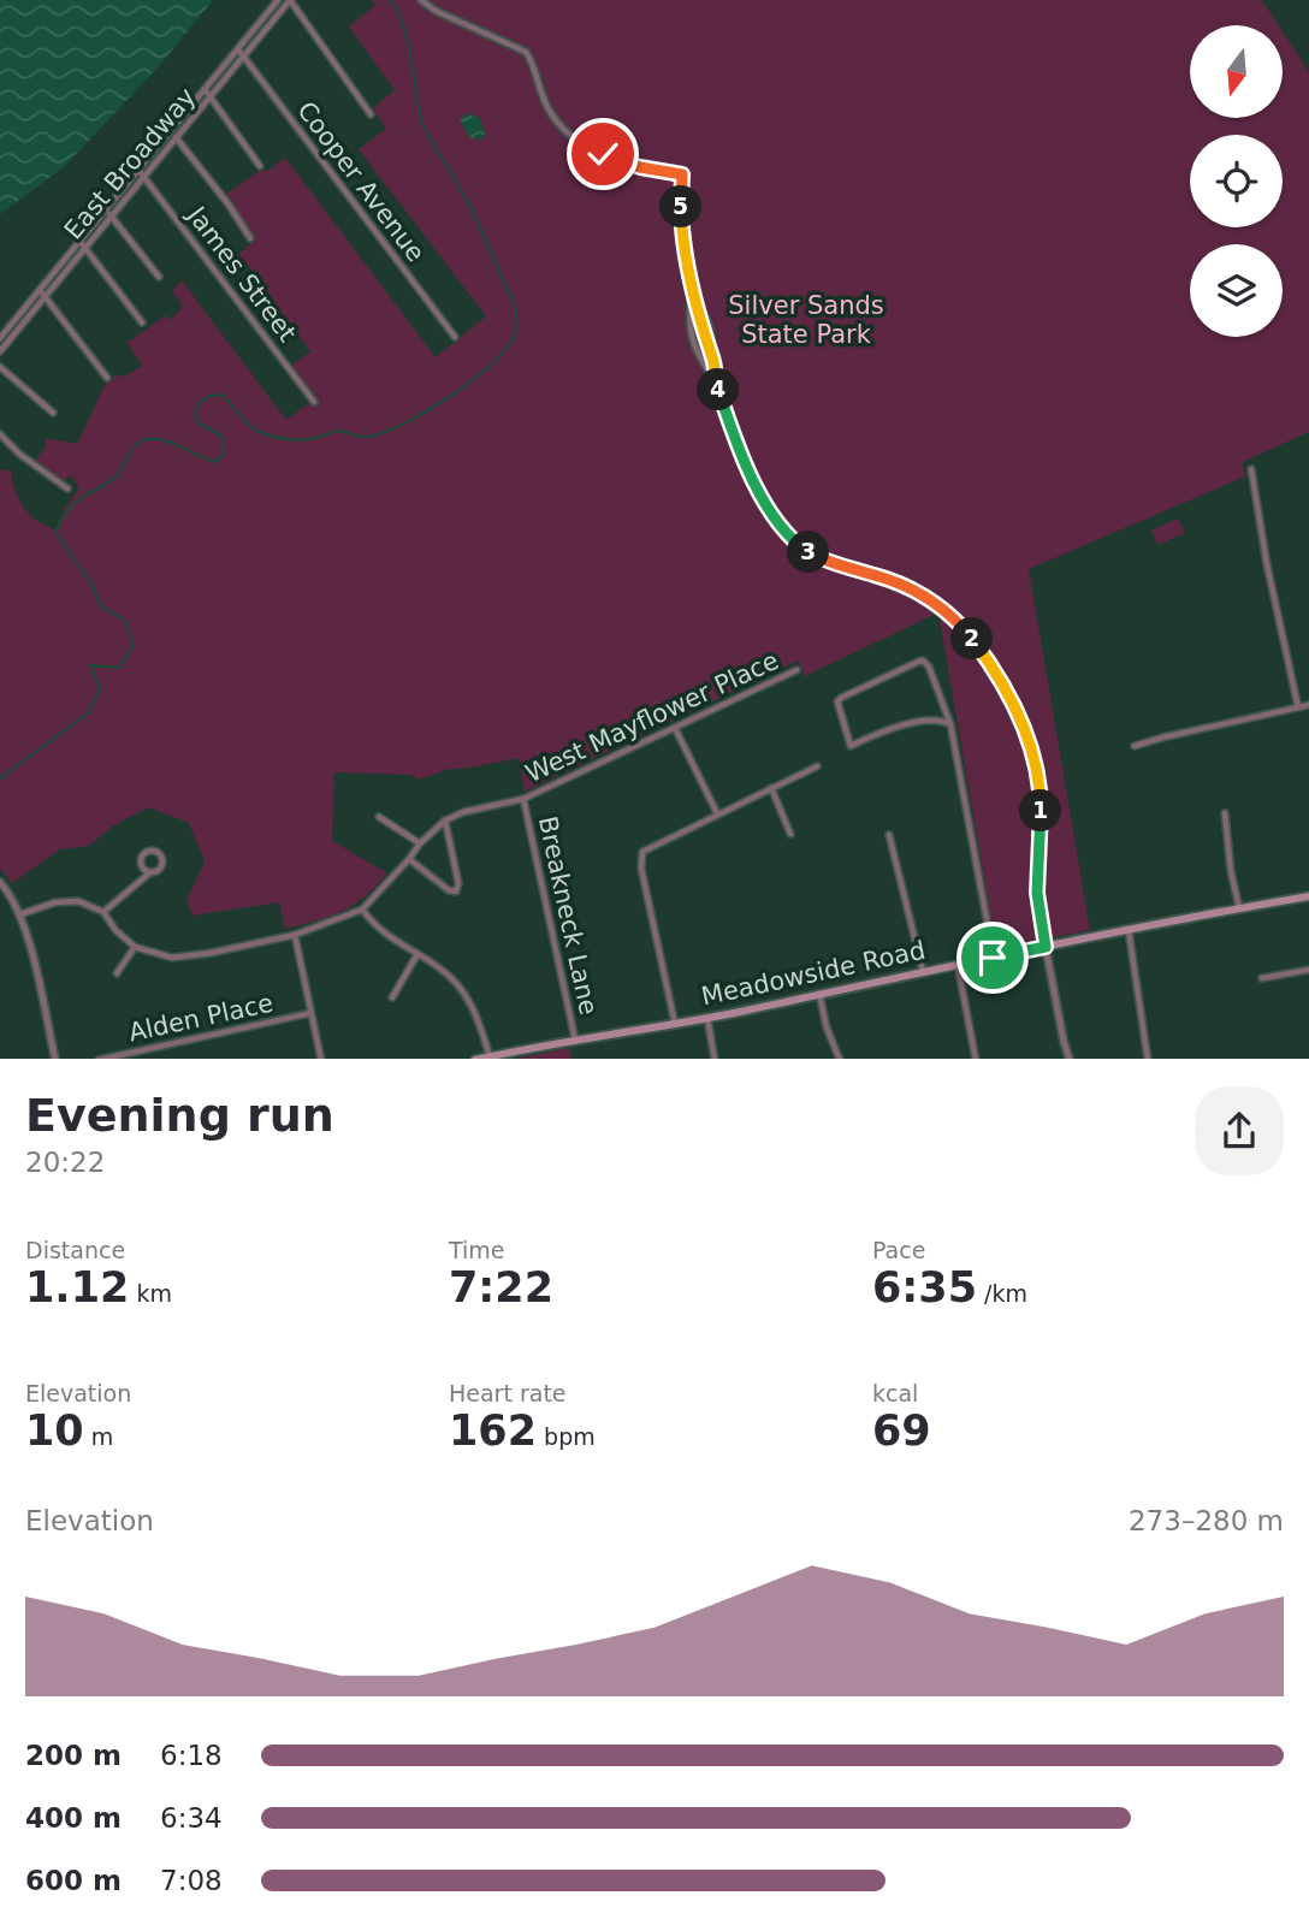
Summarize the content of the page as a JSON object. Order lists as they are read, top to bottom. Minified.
{"streets":{"main road":["Meadowside Road"],"street":["East Broadway","Cooper Avenue","James Street","West Mayflower Place","Breakneck Lane","Alden Place"]},"crossings":[["East Broadway","Cooper Avenue"],["East Broadway","James Street"],["West Mayflower Place","Breakneck Lane"],["Breakneck Lane","Meadowside Road"]],"parks":["Silver Sands State Park"],"north":"bottom","page":{"pins":["5","4","3","2","1"],"heading":["Evening run","20:22"],"stats":[["Distance","1.12 km"],["Time","7:22"],["Pace","6:35 /km"],["Elevation","10 m"],["Heart rate","162 bpm"],["kcal","69"]],"chart":["Elevation","273–280 m"],"list":[{"name":"200 m","note":"6:18"},{"name":"400 m","note":"6:34"},{"name":"600 m","note":"7:08"}]}}
